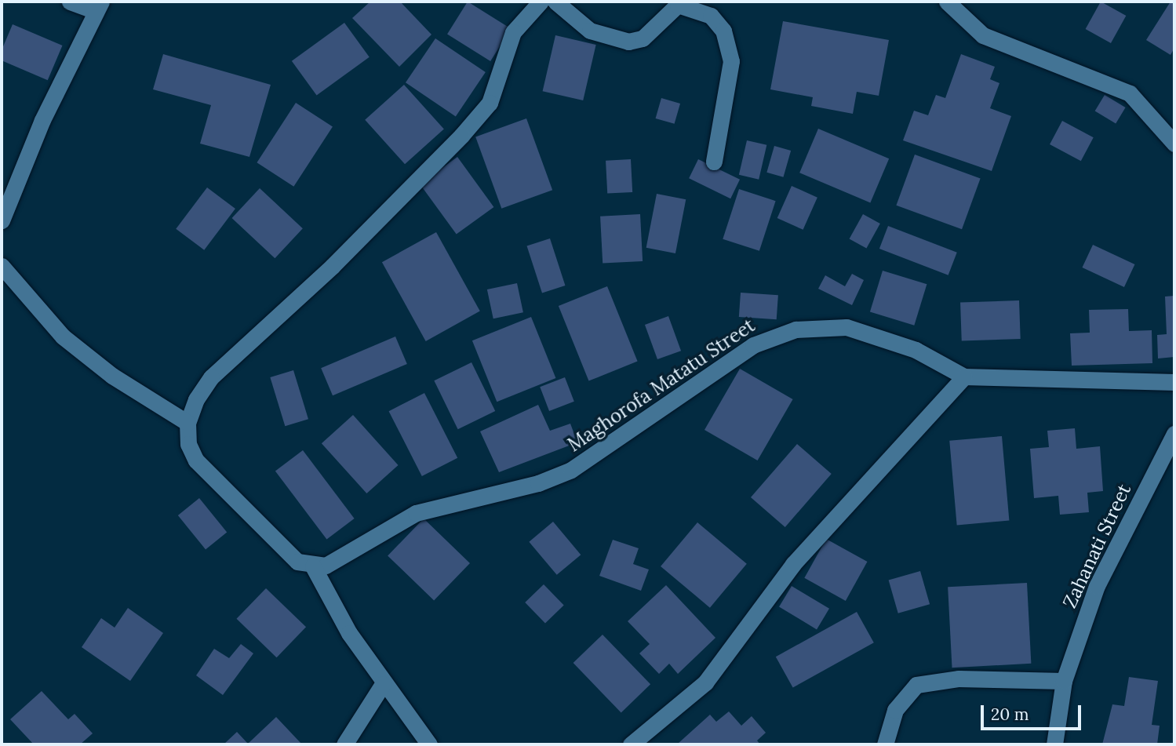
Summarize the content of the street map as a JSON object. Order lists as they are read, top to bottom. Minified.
{"streets":{"street":["Maghorofa Matatu Street","Zahanati Street"]},"scale_bar":"20 m"}
